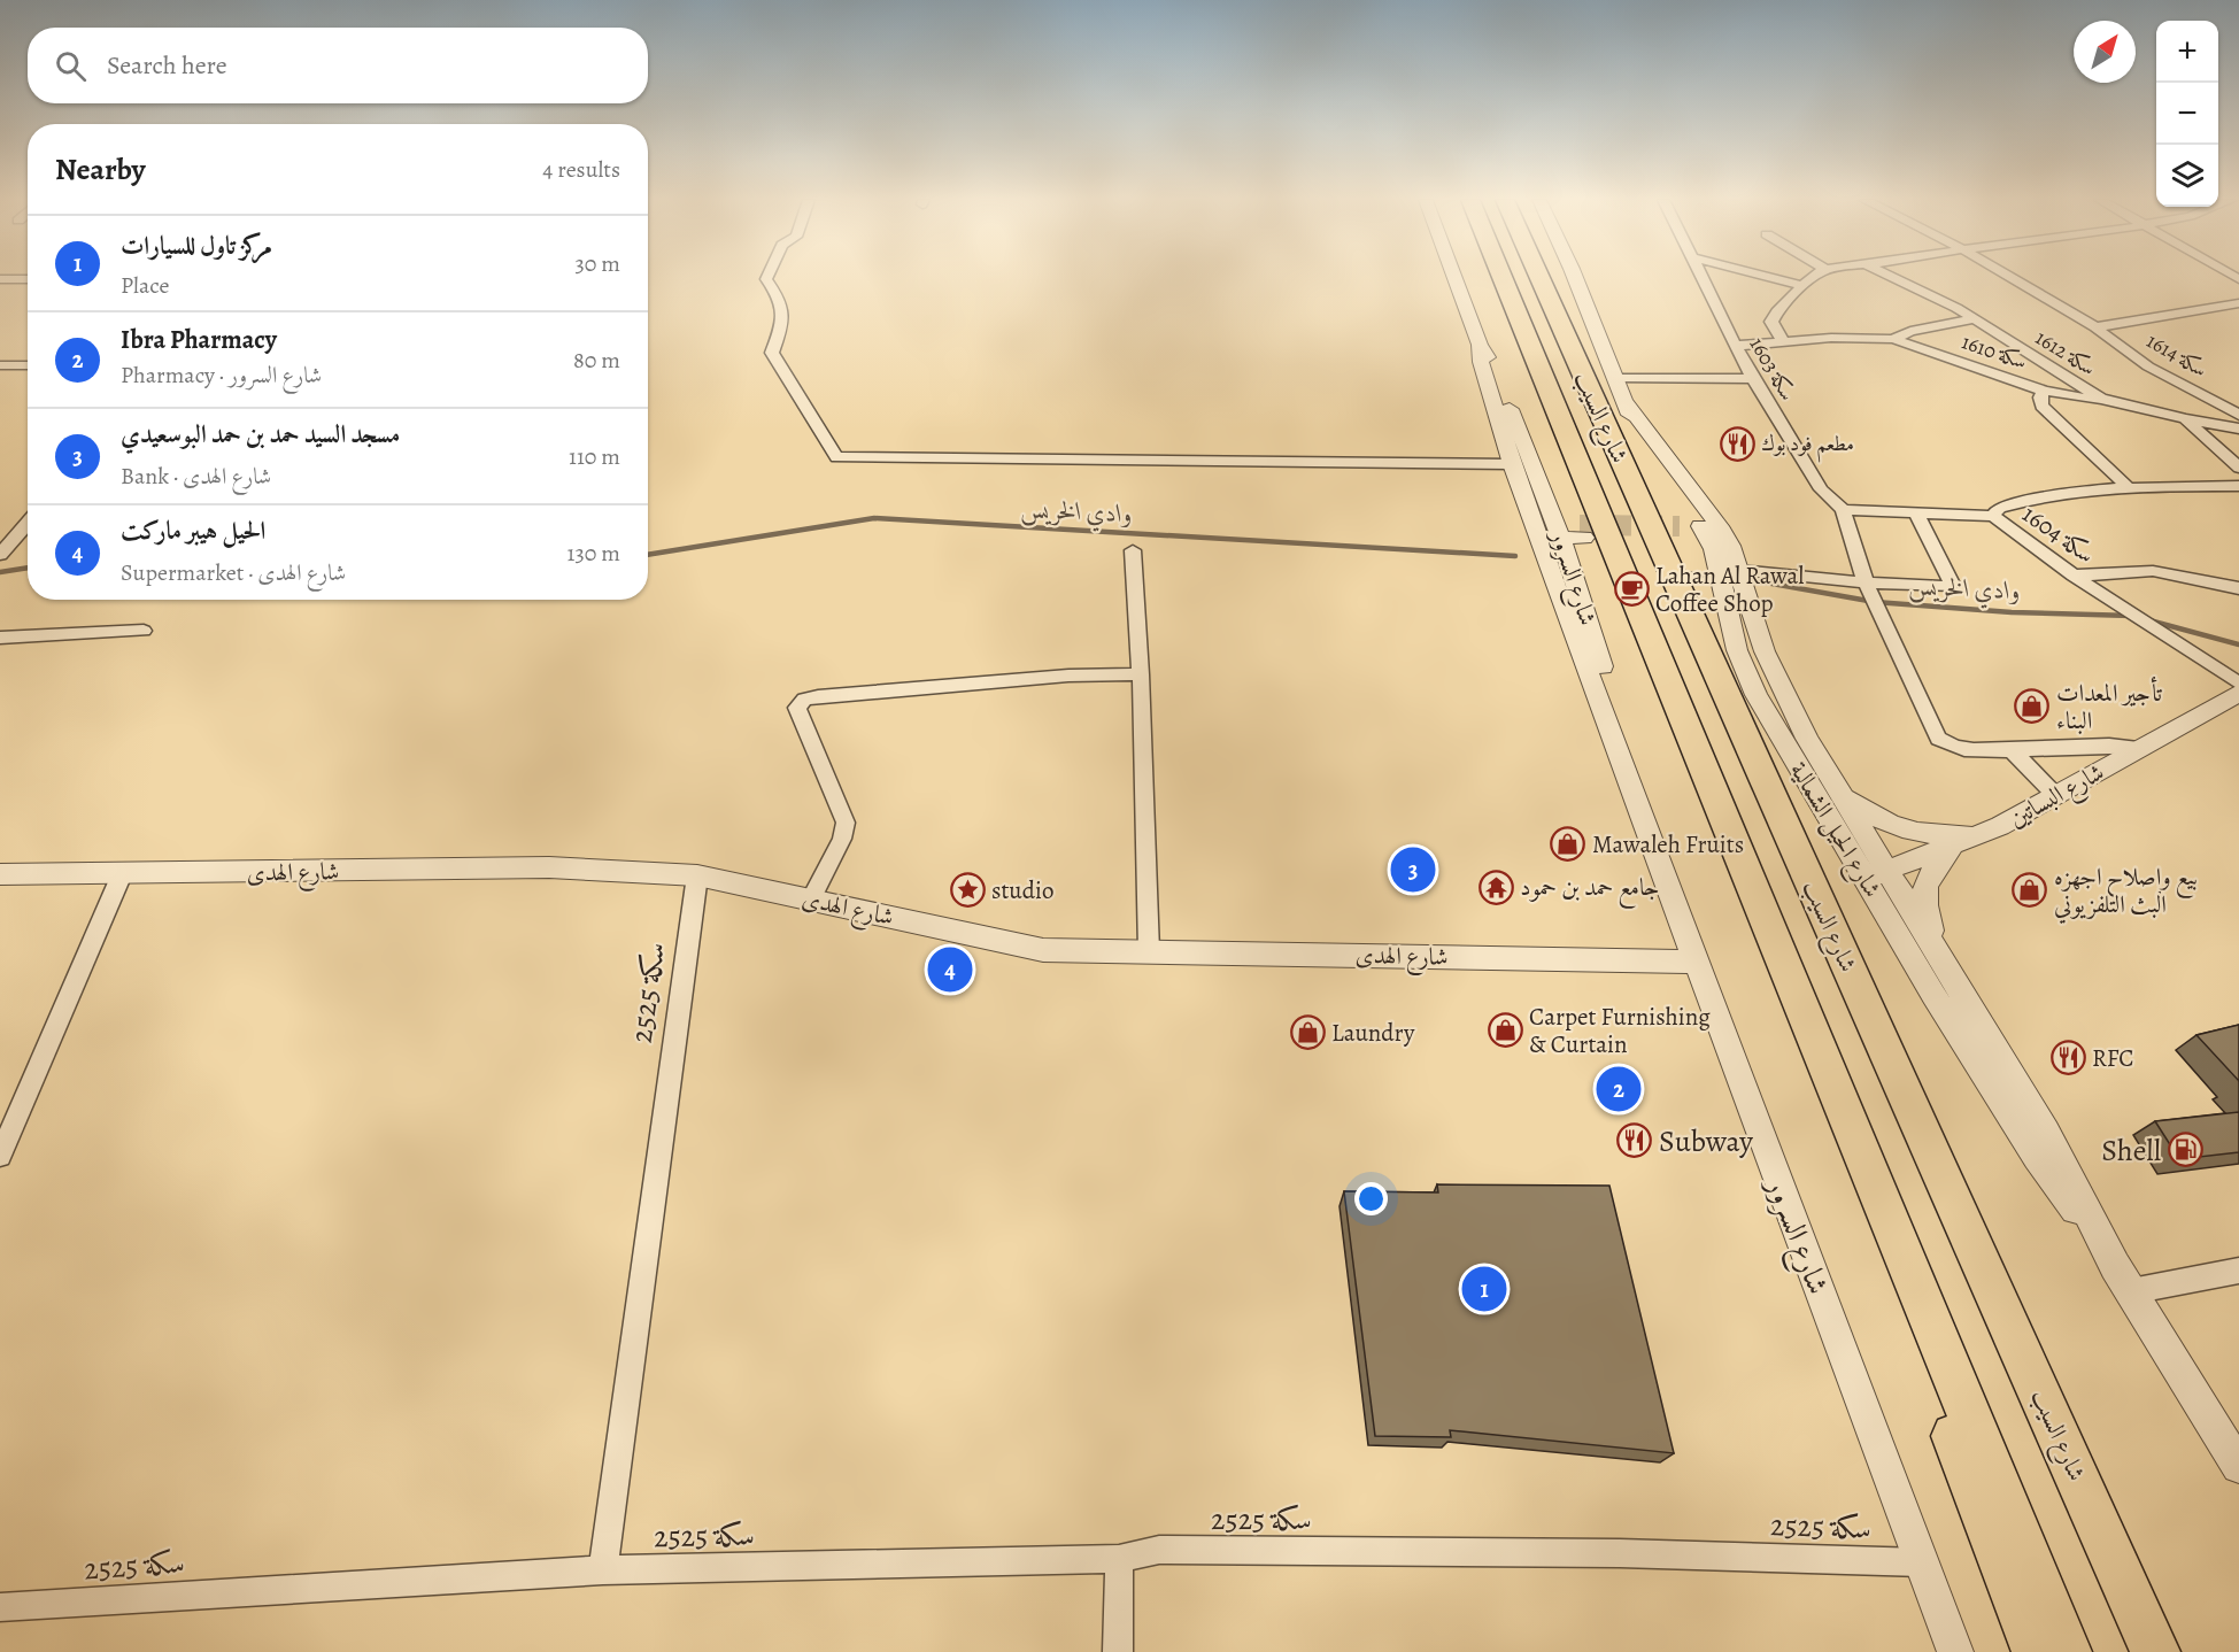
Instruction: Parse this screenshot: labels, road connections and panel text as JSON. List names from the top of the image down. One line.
{"streets":{"highway":["شارع السيب"],"street":["سكة 1610","سكة 1612","سكة 1614","سكة 1603","سكة 1604","شارع السرور","شارع البساتين","شارع الحيل الشمالية","شارع الهدى","سكة 2525"]},"crossings":[["سكة 1610","سكة 1612"],["سكة 1610","سكة 1603"],["شارع السرور","شارع الهدى"],["شارع السرور","سكة 2525"],["شارع البساتين","شارع الحيل الشمالية"],["شارع الهدى","سكة 2525"]],"water":["وادي الخريس"],"places":{"restaurant":["مطعم فود بوك","RFC","Subway"],"cafe":["Lahan Al Rawal Coffee Shop"],"shop":["تأجير المعدات البناء","Mawaleh Fruits","بيع وإصلاح اجهزه البث التلفزيوني","Carpet Furnishing & Curtain","Laundry"],"temple":["جامع حمد بن حمود"],"place":["studio"],"fuel station":["Shell"]},"north":"top right","page":{"map_buttons":["+","−"],"search":"Search here","heading":["Nearby","4 results"],"list":[{"mark":"1","name":"مركز تاول للسيارات","note":"Place","value":"30 m"},{"mark":"2","name":"Ibra Pharmacy","note":"Pharmacy · شارع السرور","value":"80 m"},{"mark":"3","name":"مسجد السيد حمد بن حمد البوسعيدي","note":"Bank · شارع الهدى","value":"110 m"},{"mark":"4","name":"الحيل هيبر ماركت","note":"Supermarket · شارع الهدى","value":"130 m"}],"pins":["3","4","2","1"]}}
